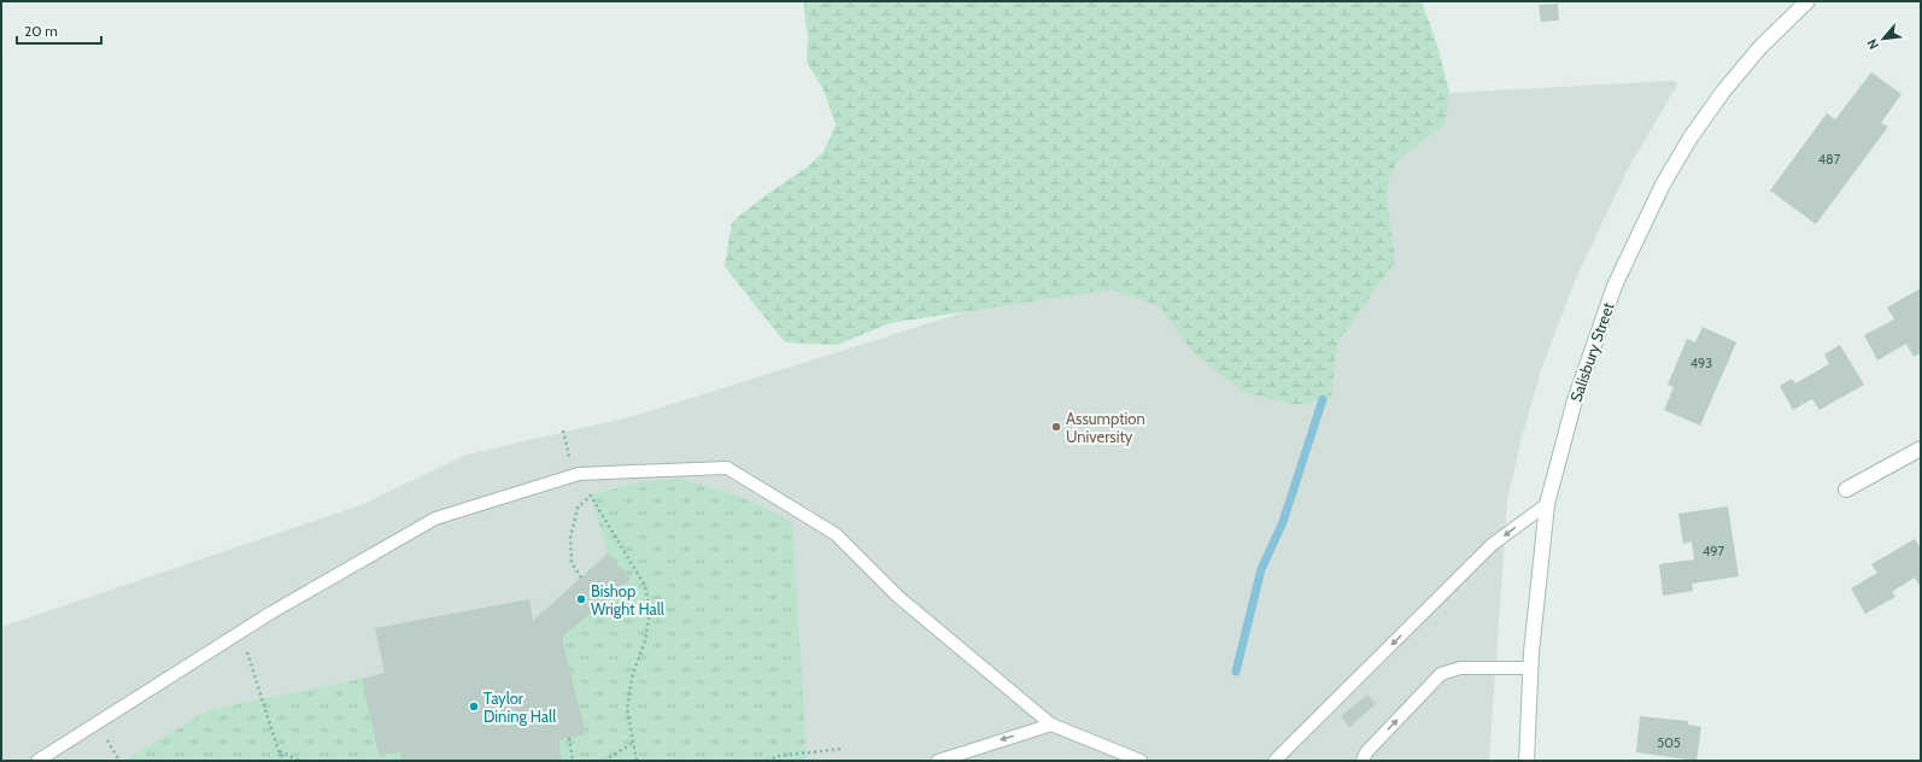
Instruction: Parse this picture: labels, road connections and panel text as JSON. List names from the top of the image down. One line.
{"streets":{"main road":["Salisbury Street"]},"places":["Assumption University","Bishop Wright Hall","Taylor Dining Hall"],"house_numbers":["487","493","497","505"],"scale_bar":"20 m","north":"bottom left"}
